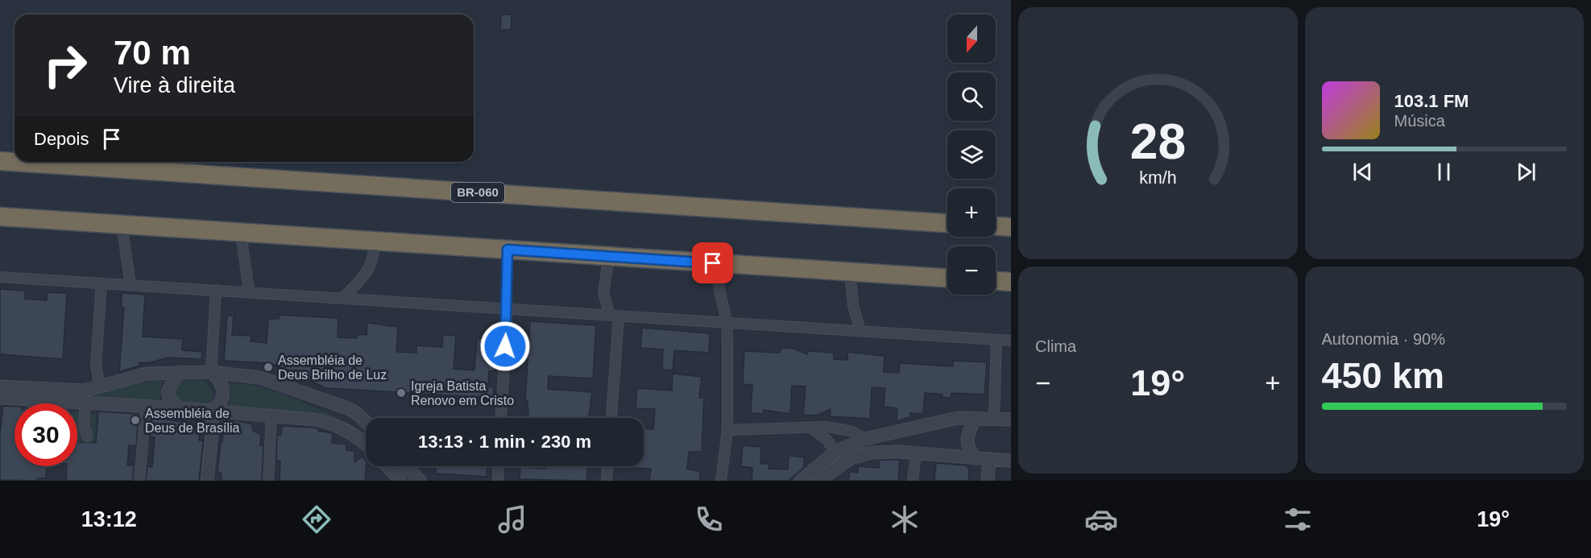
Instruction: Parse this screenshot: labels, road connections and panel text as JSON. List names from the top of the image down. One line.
{"streets":{"highway":["BR-060"]},"places":["Assembléia de Deus Brilho de Luz","Igreja Batista Renovo em Cristo","Assembléia de Deus de Brasília"],"north":"bottom","page":{"map_buttons":["+","−"],"turn":["70 m","Vire à direita"],"song":["103.1 FM","Música"],"then":"Depois","tile":["Clima",["Autonomia · 90%","450 km"]],"heat":["−","19°","+"],"limit":"30","trip":"13:13 · 1 min · 230 m","tabs":["13:12","19°"],"gauge":["28","km/h"]}}
